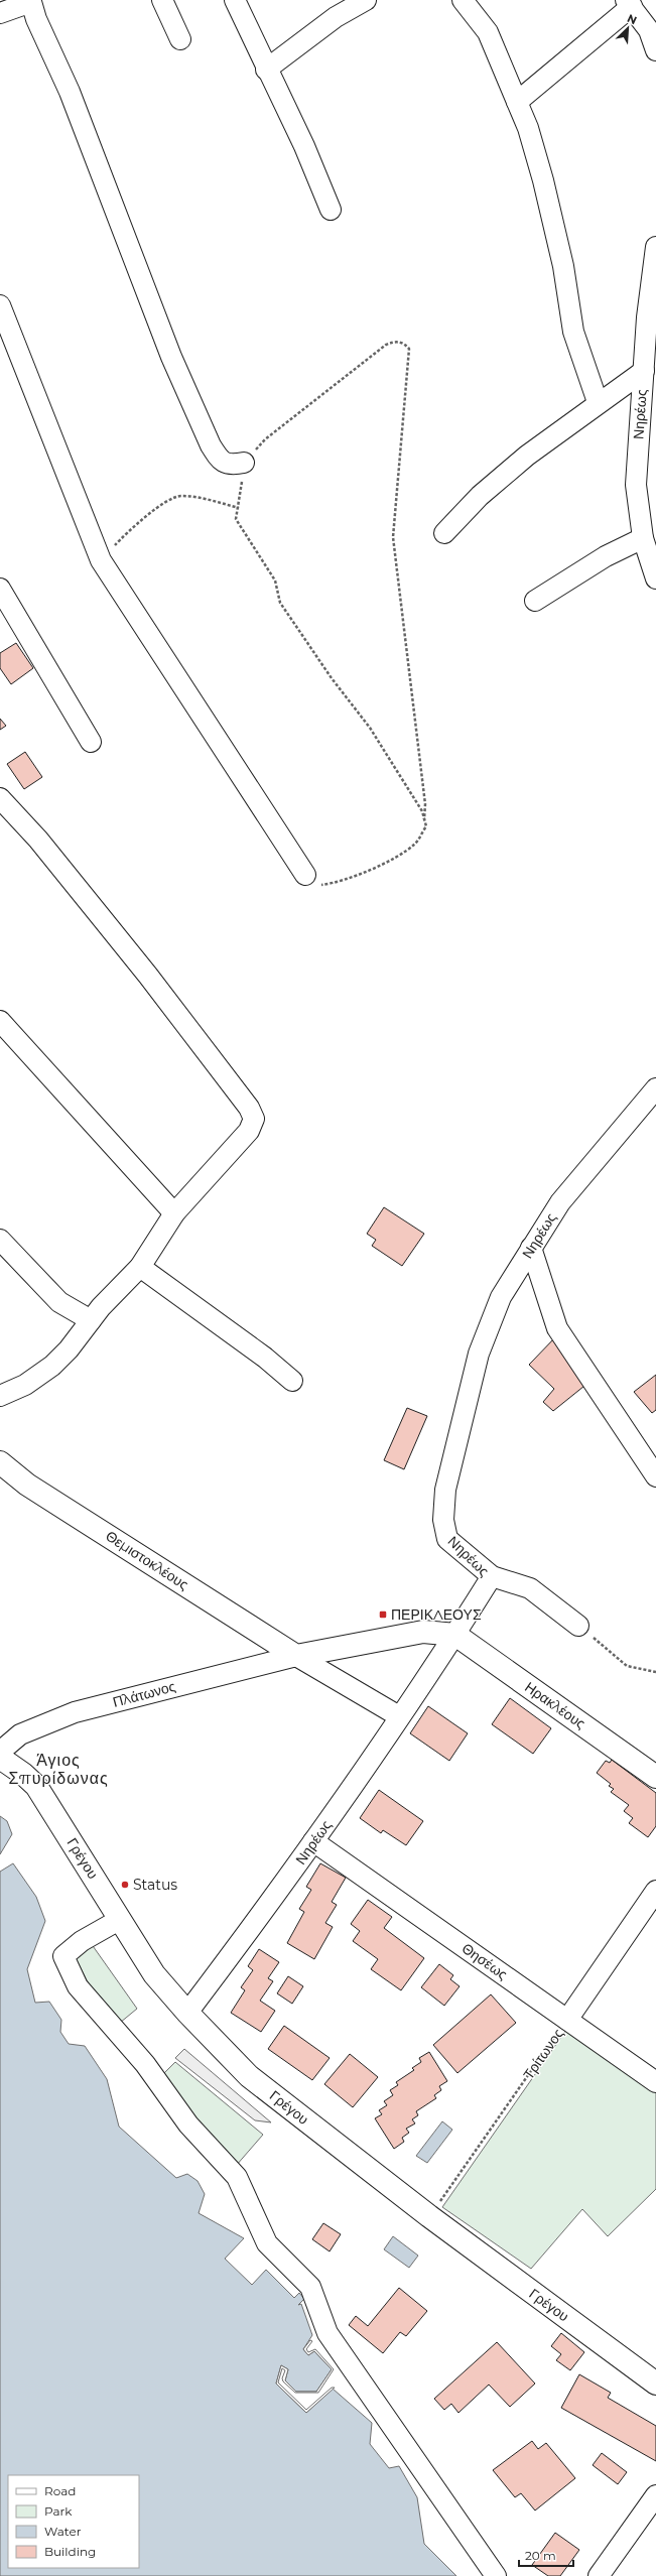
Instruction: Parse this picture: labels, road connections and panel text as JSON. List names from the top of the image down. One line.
{"streets":{"main road":["Θεμιστοκλέους","Ηρακλέους","Γρέγου"],"street":["Νηρέως","Πλάτωνος","Θησέως","Τρίτωνος"]},"crossings":[["Νηρέως","Ηρακλέους"],["Νηρέως","Γρέγου"],["Νηρέως","Θησέως"],["Θεμιστοκλέους","Πλάτωνος"],["Γρέγου","Τρίτωνος"],["Θησέως","Τρίτωνος"]],"districts":["Άγιος Σπυρίδωνας"],"places":{"transit":["ΠΕΡΙΚΛΕΟΥΣ"],"other":["Status"]},"legend":["Road","Park","Water","Building"],"scale_bar":"20 m","north":"top right"}
